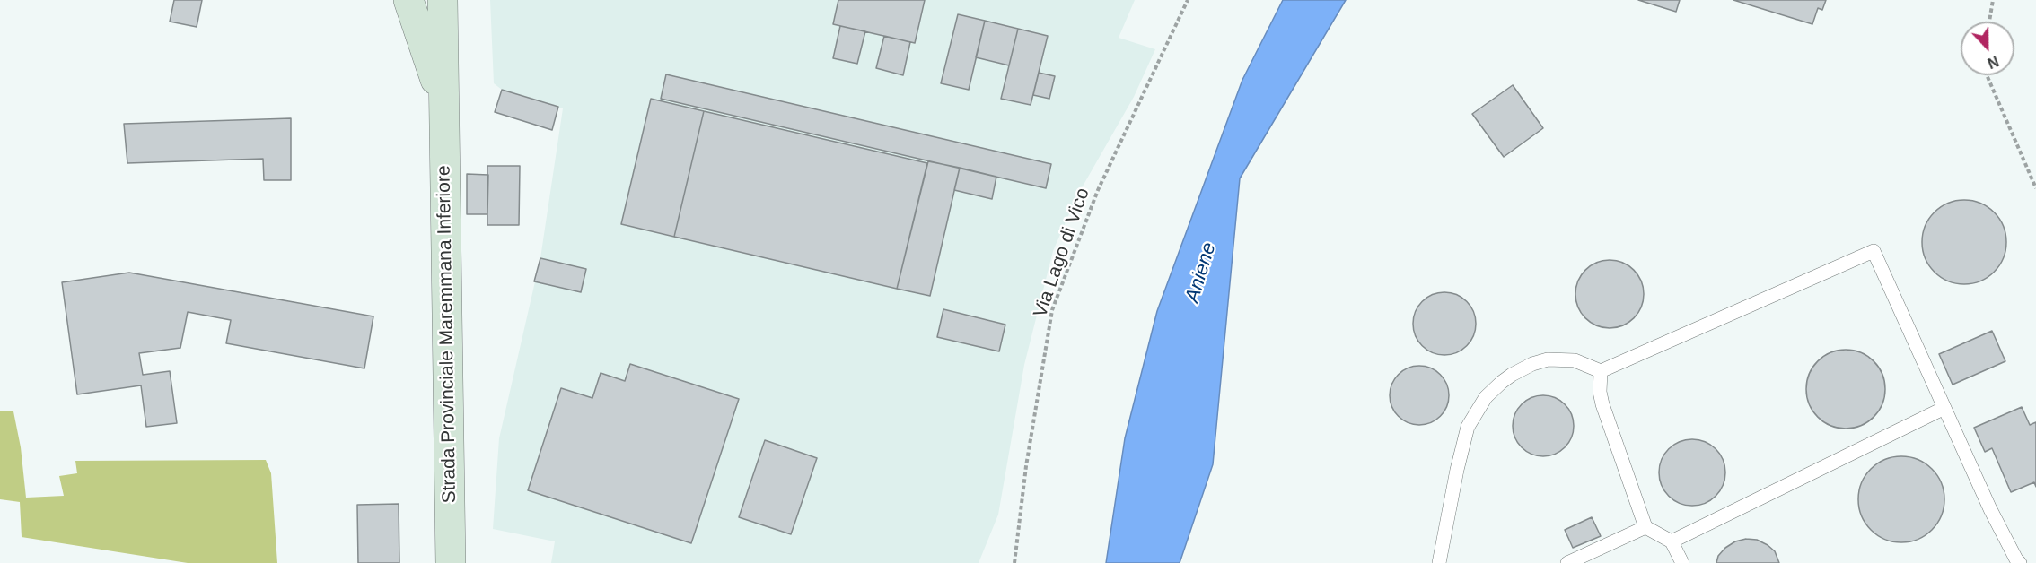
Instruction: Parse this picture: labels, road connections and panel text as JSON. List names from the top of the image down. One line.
{"streets":{"main road":["Strada Provinciale Maremmana Inferiore"],"path":["Via Lago di Vico"]},"water":["Aniene"],"north":"bottom"}
